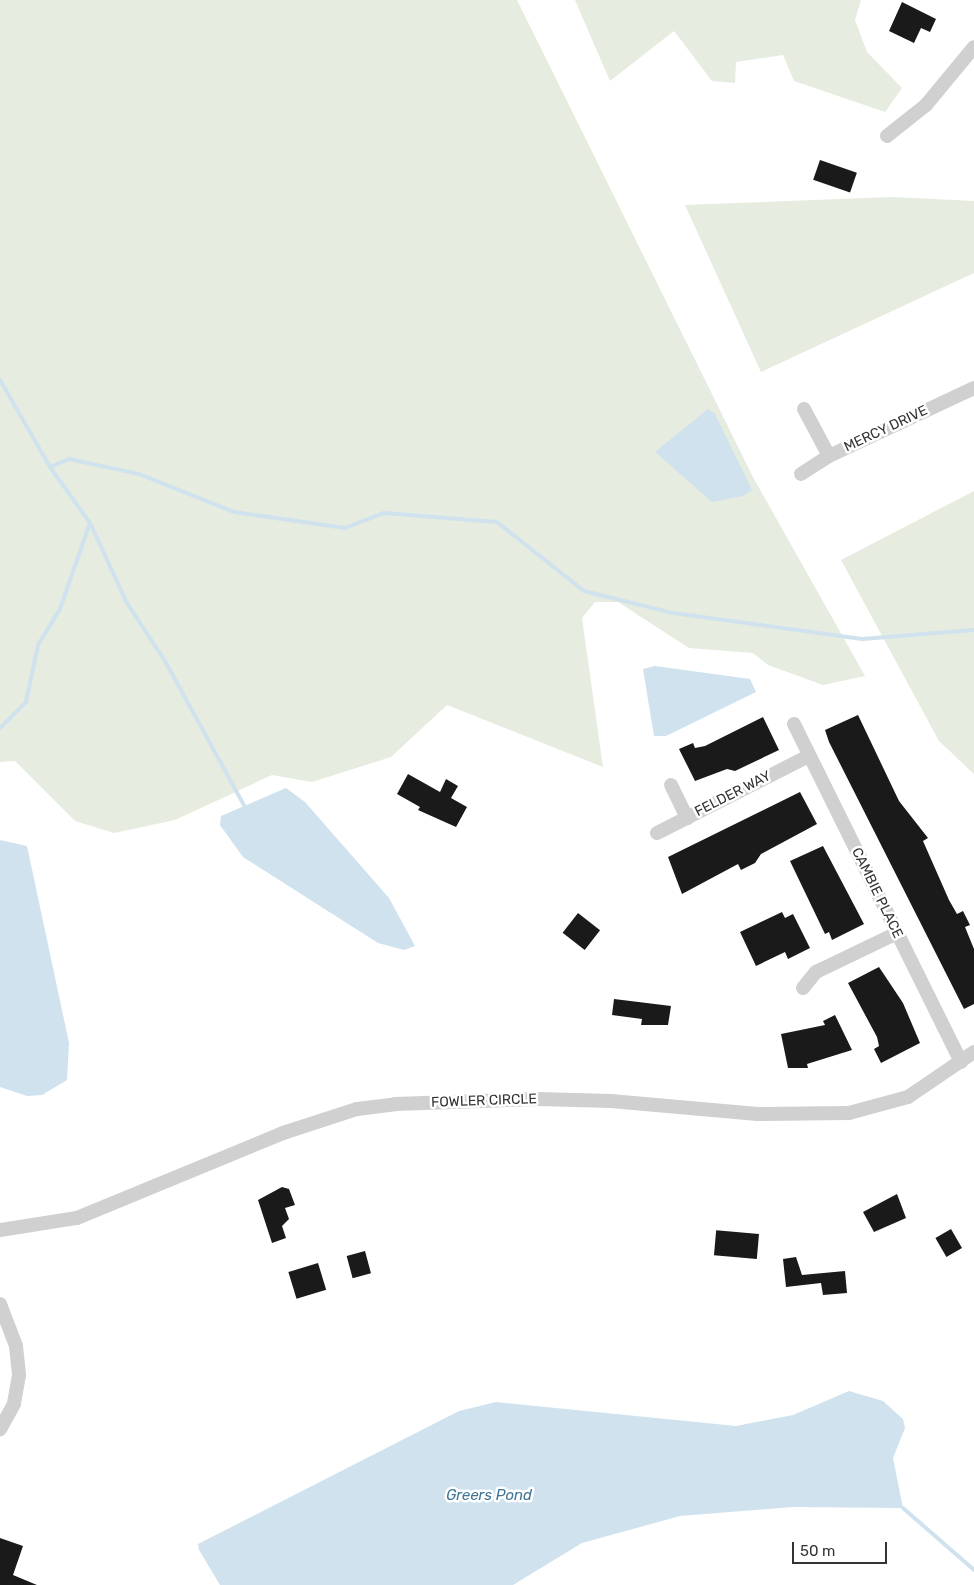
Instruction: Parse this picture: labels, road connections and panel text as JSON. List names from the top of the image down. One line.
{"streets":{"street":["MERCY DRIVE","FELDER WAY","CAMBIE PLACE","FOWLER CIRCLE"]},"crossings":[["FELDER WAY","CAMBIE PLACE"],["CAMBIE PLACE","FOWLER CIRCLE"]],"water":["Greers Pond"],"scale_bar":"50 m"}
